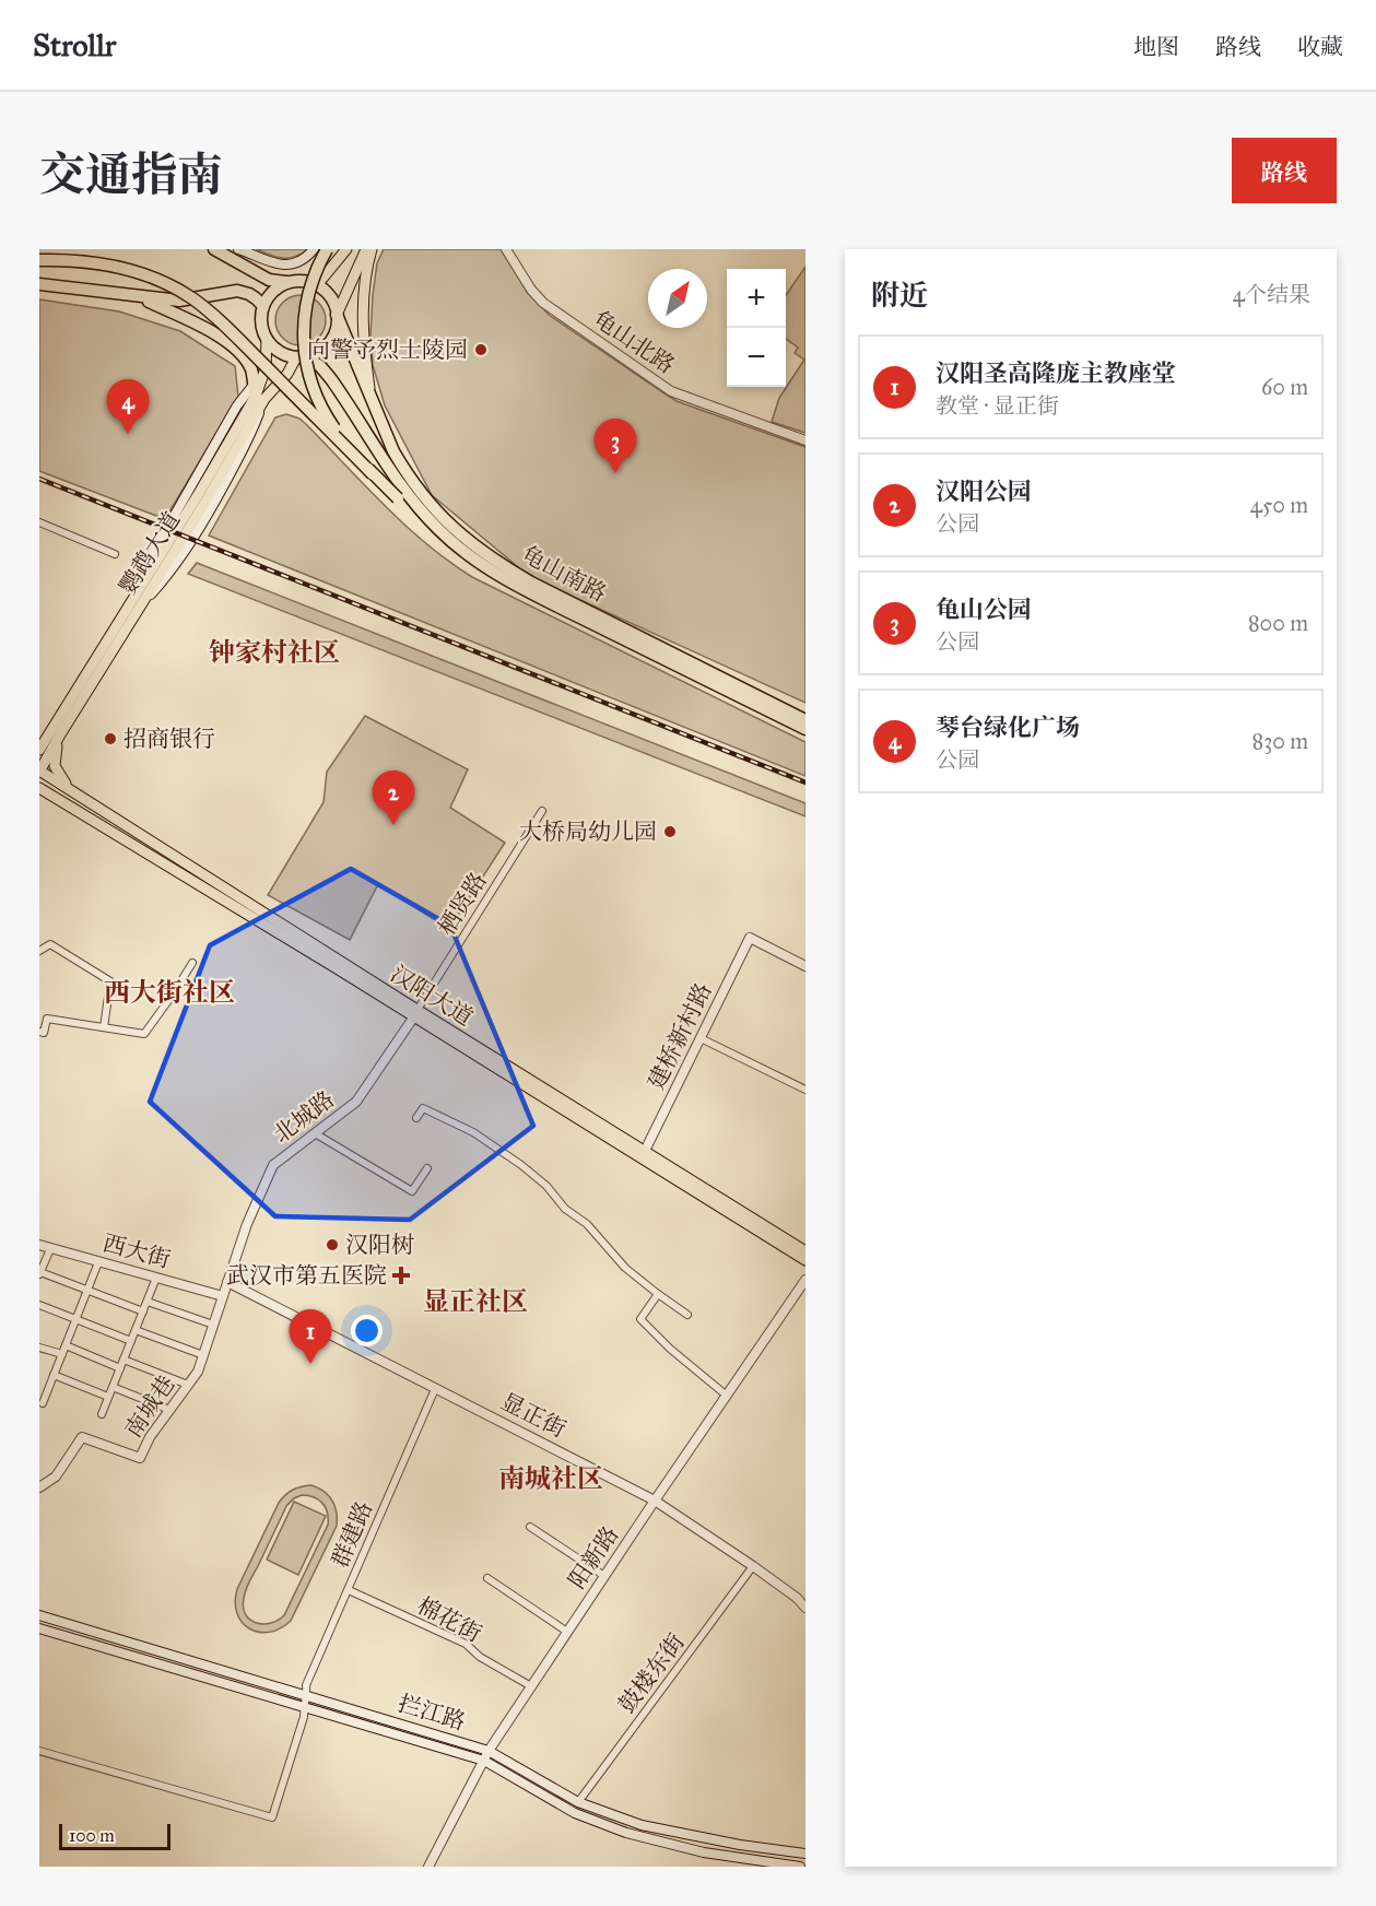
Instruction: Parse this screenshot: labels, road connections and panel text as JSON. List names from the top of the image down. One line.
{"streets":{"highway":["龟山南路"],"main road":["鹦鹉大道","汉阳大道","拦江路"],"street":["龟山北路","栖贤路","建桥新村路","北城路","西大街","南城巷","显正街","群建路","阳新路","棉花街","鼓楼东街"]},"crossings":[["鹦鹉大道","龟山南路"],["鹦鹉大道","汉阳大道"],["栖贤路","汉阳大道"],["栖贤路","北城路"],["汉阳大道","建桥新村路"],["汉阳大道","北城路"],["北城路","西大街"],["北城路","南城巷"],["北城路","显正街"],["西大街","南城巷"],["显正街","群建路"],["显正街","阳新路"],["显正街","鼓楼东街"],["群建路","棉花街"],["群建路","拦江路"],["阳新路","棉花街"],["阳新路","拦江路"],["鼓楼东街","拦江路"]],"districts":["钟家村社区","西大街社区","显正社区","南城社区"],"places":{"other":["向警予烈士陵园","招商银行","大桥局幼儿园","汉阳树"],"health":["武汉市第五医院"]},"scale_bar":"100 m","north":"top right","page":{"header":"Strollr","nav":["地图","路线","收藏"],"title":"交通指南","buttons":"路线","heading":["附近","4个结果"],"map_buttons":["+","−"],"list":[{"mark":"1","name":"汉阳圣高隆庞主教座堂","note":"教堂 · 显正街","value":"60 m"},{"mark":"2","name":"汉阳公园","note":"公园","value":"450 m"},{"mark":"3","name":"龟山公园","note":"公园","value":"800 m"},{"mark":"4","name":"琴台绿化广场","note":"公园","value":"830 m"}],"pins":["4","3","2","1"],"scale":"100 m"}}
